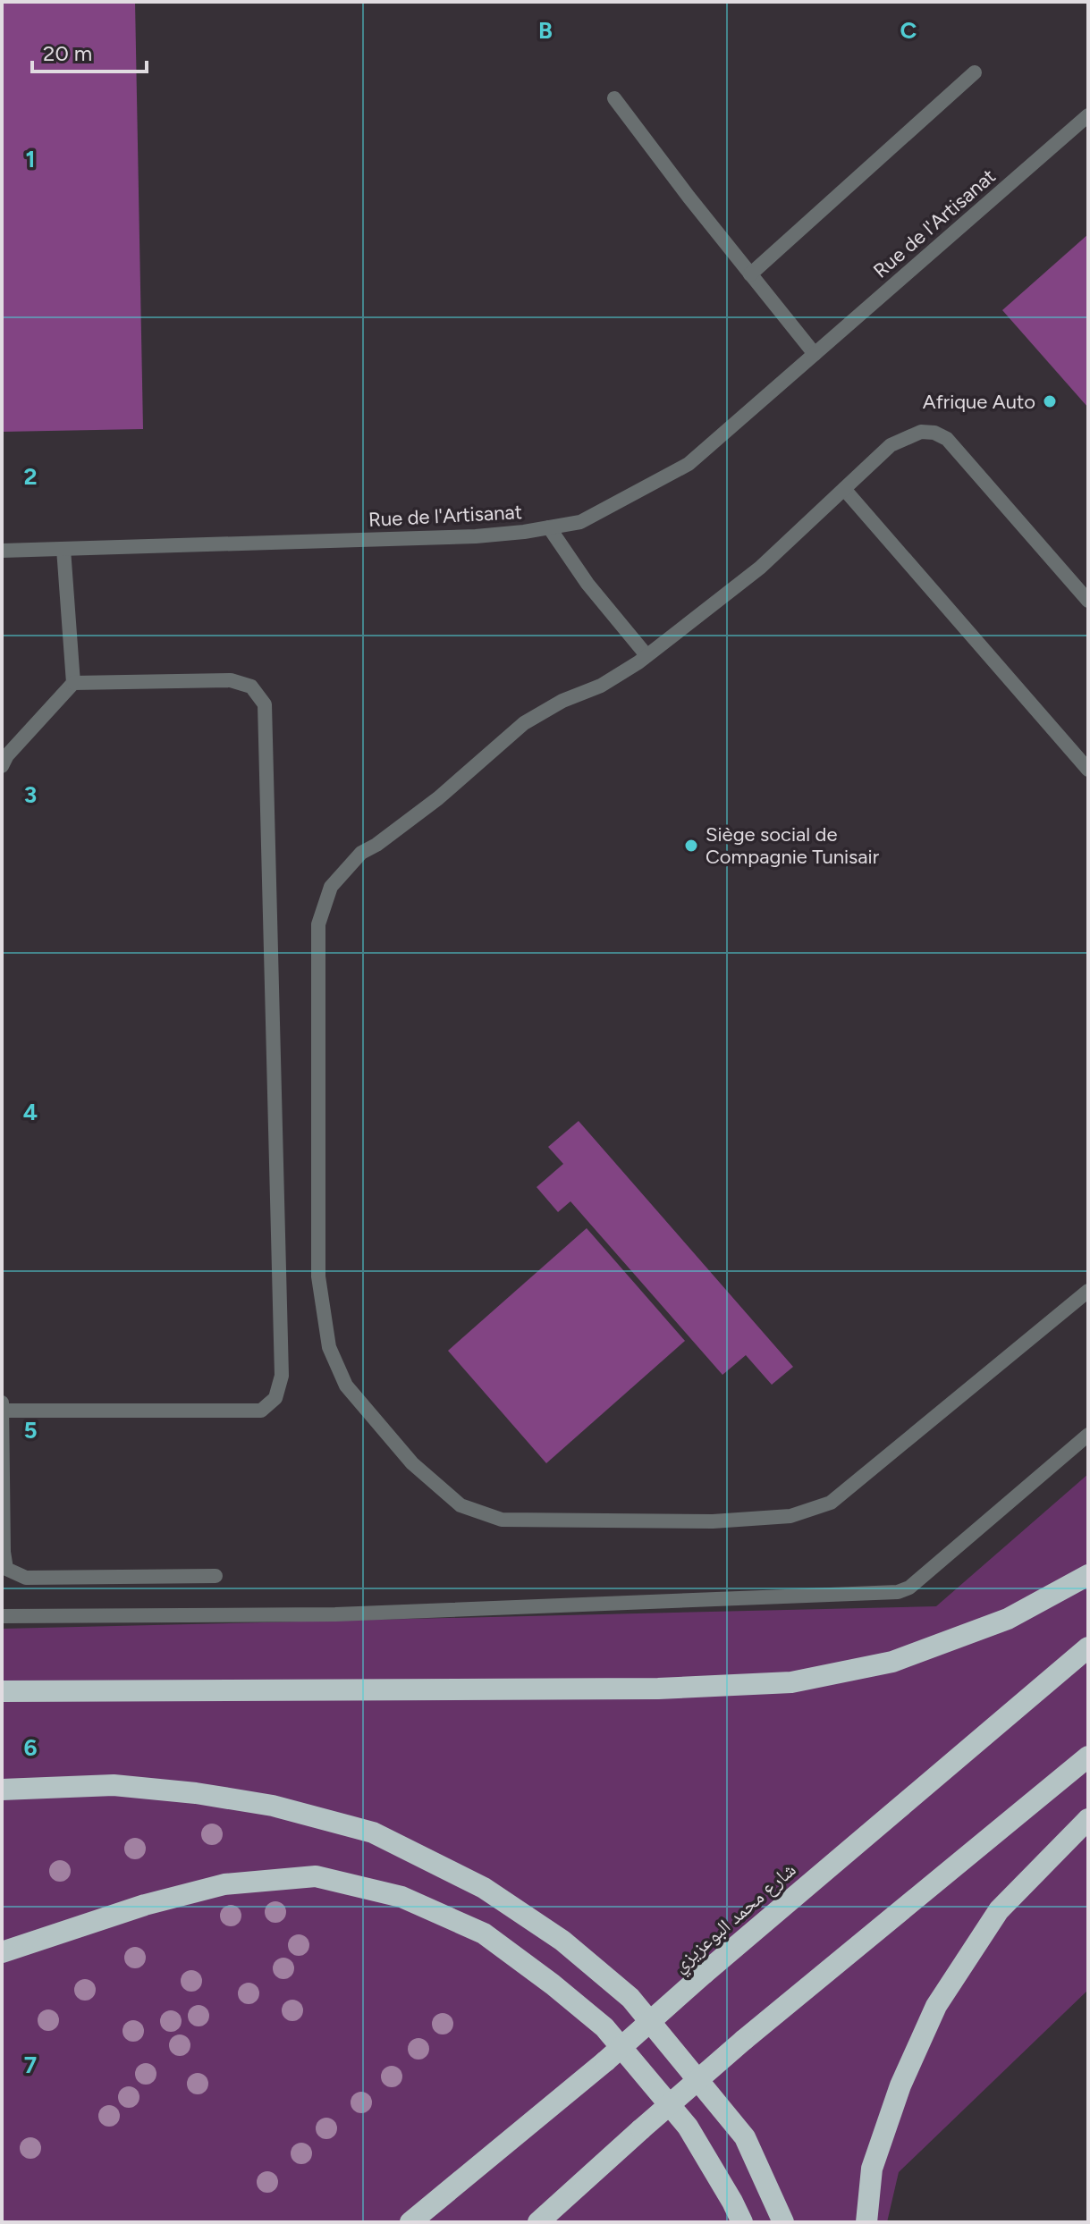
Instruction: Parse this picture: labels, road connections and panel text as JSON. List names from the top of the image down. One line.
{"streets":{"highway":["شارع محمد البوعزيزي"],"street":["Rue de l'Artisanat"]},"places":["Afrique Auto","Siège social de Compagnie Tunisair"],"scale_bar":"20 m","grid":{"columns":["B","C"],"rows":["1","2","3","4","5","6","7"]}}
